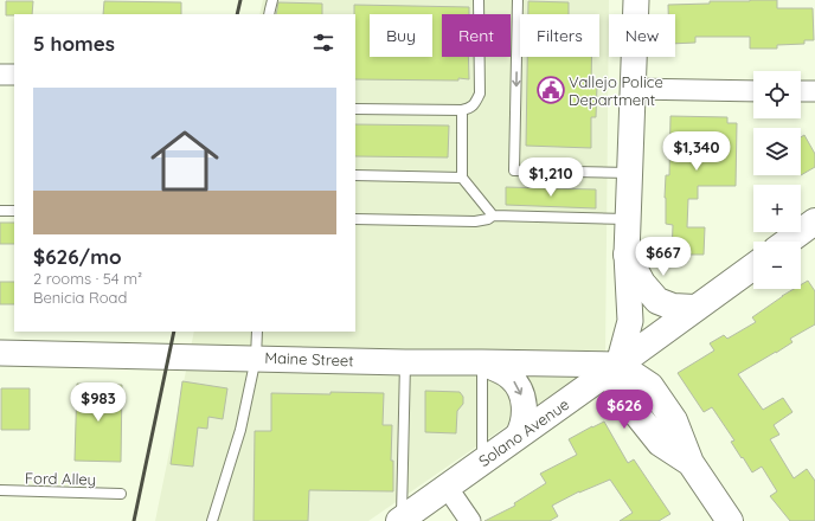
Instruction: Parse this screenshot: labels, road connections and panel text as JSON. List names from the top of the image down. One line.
{"streets":{"main road":["Solano Avenue"],"street":["Maine Street"],"lane":["Ford Alley"]},"crossings":[["Maine Street","Solano Avenue"]],"places":{"public building":["Vallejo Police Department"]},"page":{"chip":["Buy","Rent","Filters","New"],"heading":"5 homes","map_buttons":["+","−"],"list":[{"name":"$626/mo","note":"2 rooms · 54 m² · Benicia Road"}],"price":["$1,340","$1,210","$667","$983","$626"]}}
